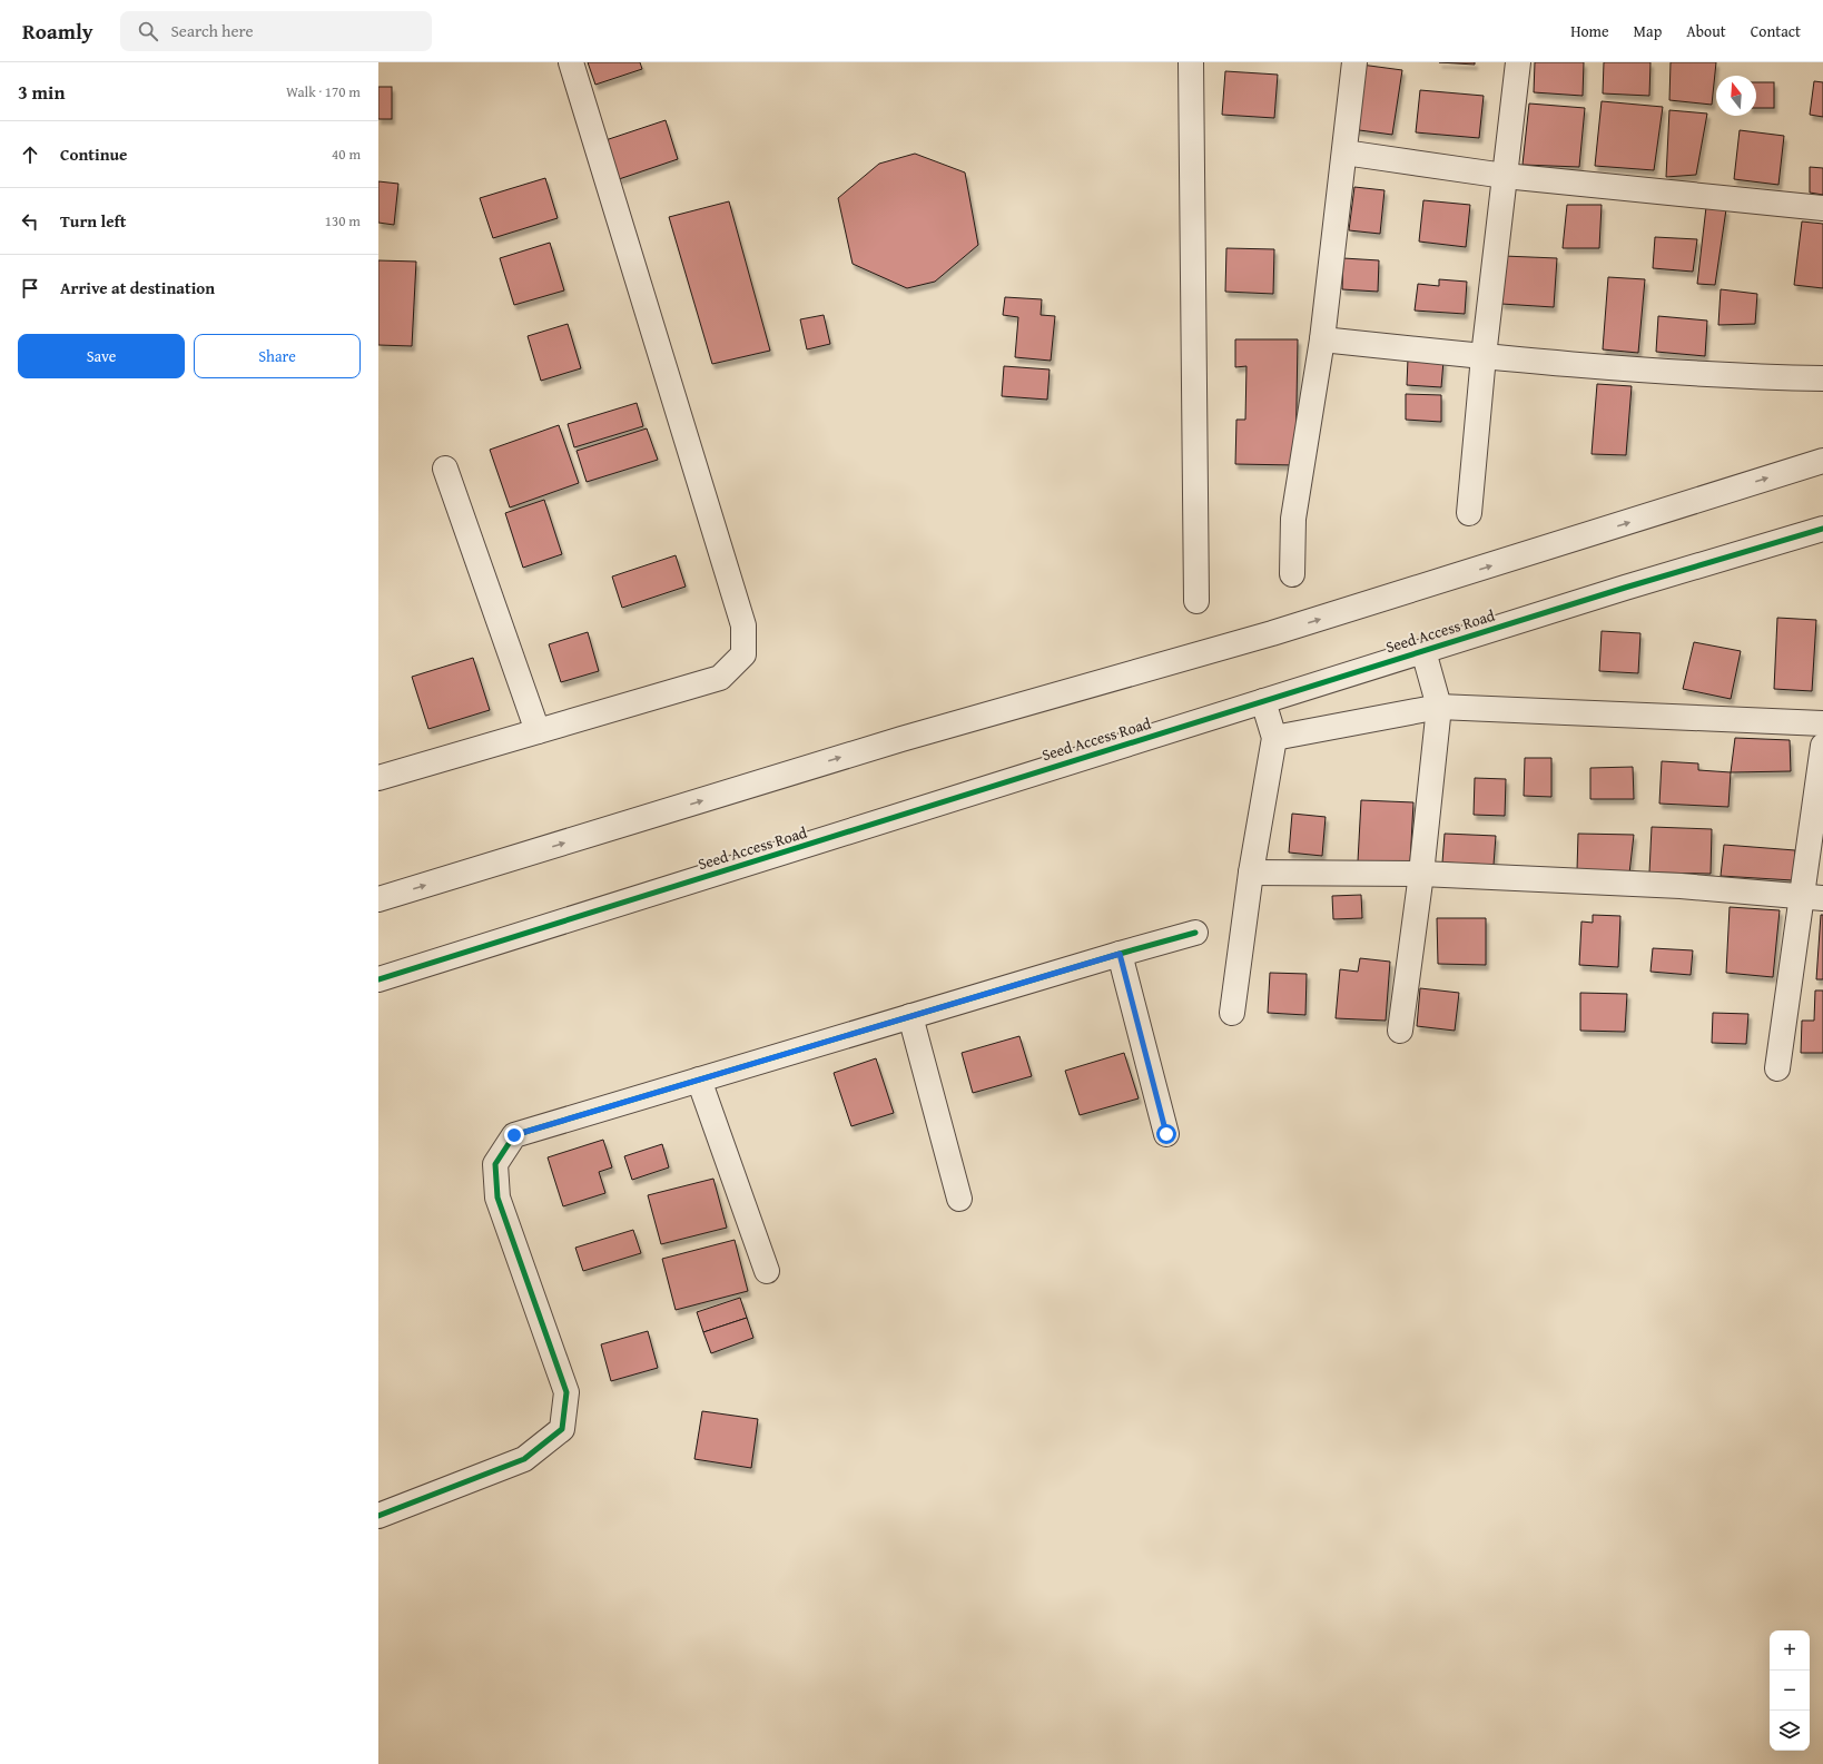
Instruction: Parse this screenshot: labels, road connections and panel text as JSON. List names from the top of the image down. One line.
{"streets":{"street":["Seed Access Road"]},"north":"top","page":{"header":"Roamly","search":"Search here","nav":["Home","Map","About","Contact"],"heading":["3 min","Walk · 170 m"],"list":[["Continue","40 m"],["Turn left","130 m"],"Arrive at destination"],"buttons":["Save","Share"],"map_buttons":["+","−"]}}
